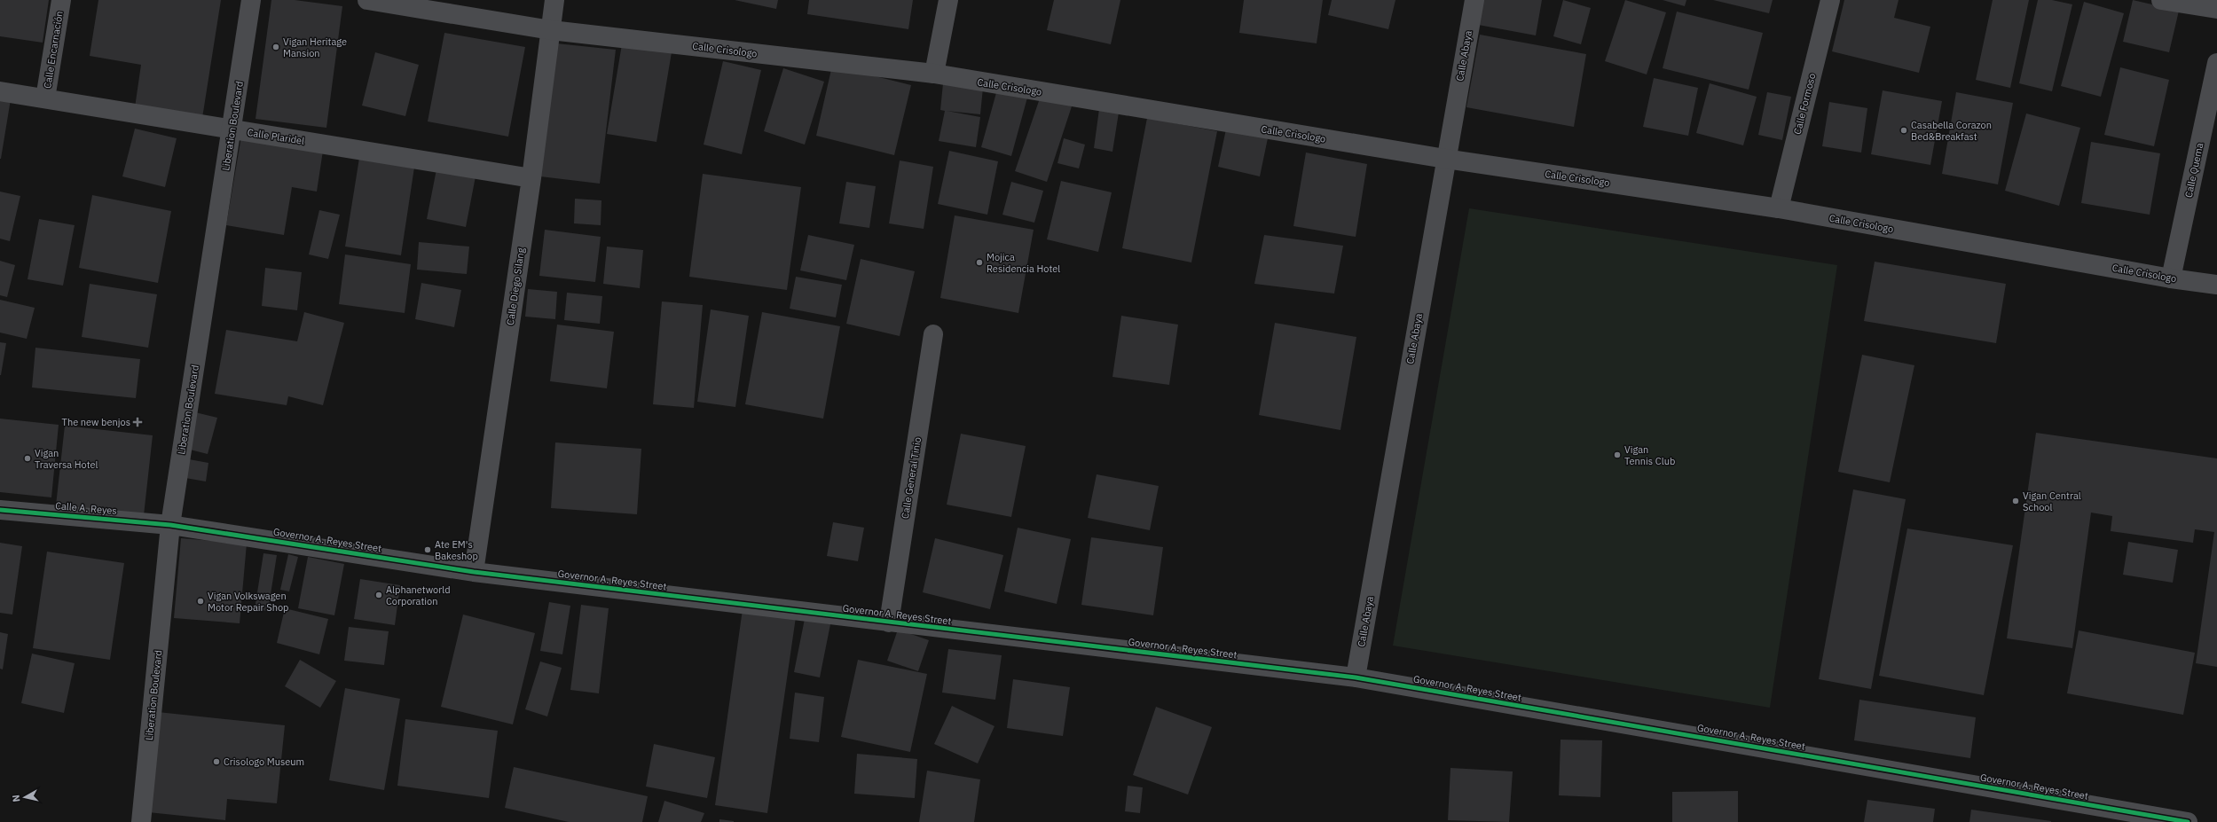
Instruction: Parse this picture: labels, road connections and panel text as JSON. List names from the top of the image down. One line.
{"streets":{"street":["Calle Encarnación","Calle Crisologo","Calle Abaya","Calle Formoso","Liberation Boulevard","Calle Plaridel","Calle Quema","Calle Diego Silang","Calle General Tinio","Calle A. Reyes","Governor A. Reyes Street"]},"crossings":[["Calle Encarnación","Calle Plaridel"],["Calle Crisologo","Calle Abaya"],["Calle Crisologo","Calle Formoso"],["Calle Crisologo","Calle Quema"],["Calle Crisologo","Calle Diego Silang"],["Calle Abaya","Governor A. Reyes Street"],["Liberation Boulevard","Calle Plaridel"],["Liberation Boulevard","Calle A. Reyes"],["Liberation Boulevard","Governor A. Reyes Street"],["Calle Plaridel","Calle Diego Silang"],["Calle Diego Silang","Governor A. Reyes Street"],["Calle General Tinio","Governor A. Reyes Street"],["Calle A. Reyes","Governor A. Reyes Street"]],"places":{"other":["Vigan Heritage Mansion","Casabella Corazon Bed&Breakfast","Mojica Residencia Hotel","Vigan Tennis Club","Vigan Traversa Hotel","Vigan Central School","Ate EM's Bakeshop","Alphanetworld Corporation","Vigan Volkswagen Motor Repair Shop","Crisologo Museum"],"health":["The new benjos"]},"north":"left"}
